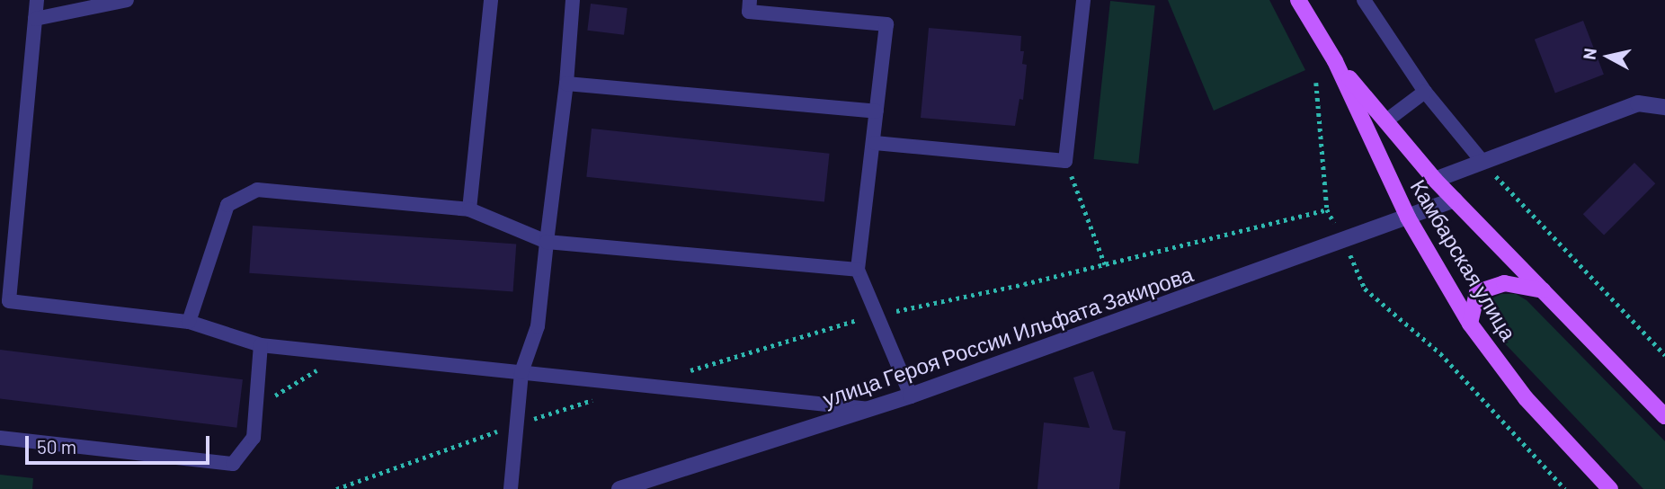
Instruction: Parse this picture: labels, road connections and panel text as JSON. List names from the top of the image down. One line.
{"streets":{"main road":["Камбарская улица"],"street":["улица Героя России Ильфата Закирова"]},"crossings":[["Камбарская улица","улица Героя России Ильфата Закирова"]],"scale_bar":"50 m","north":"left"}
